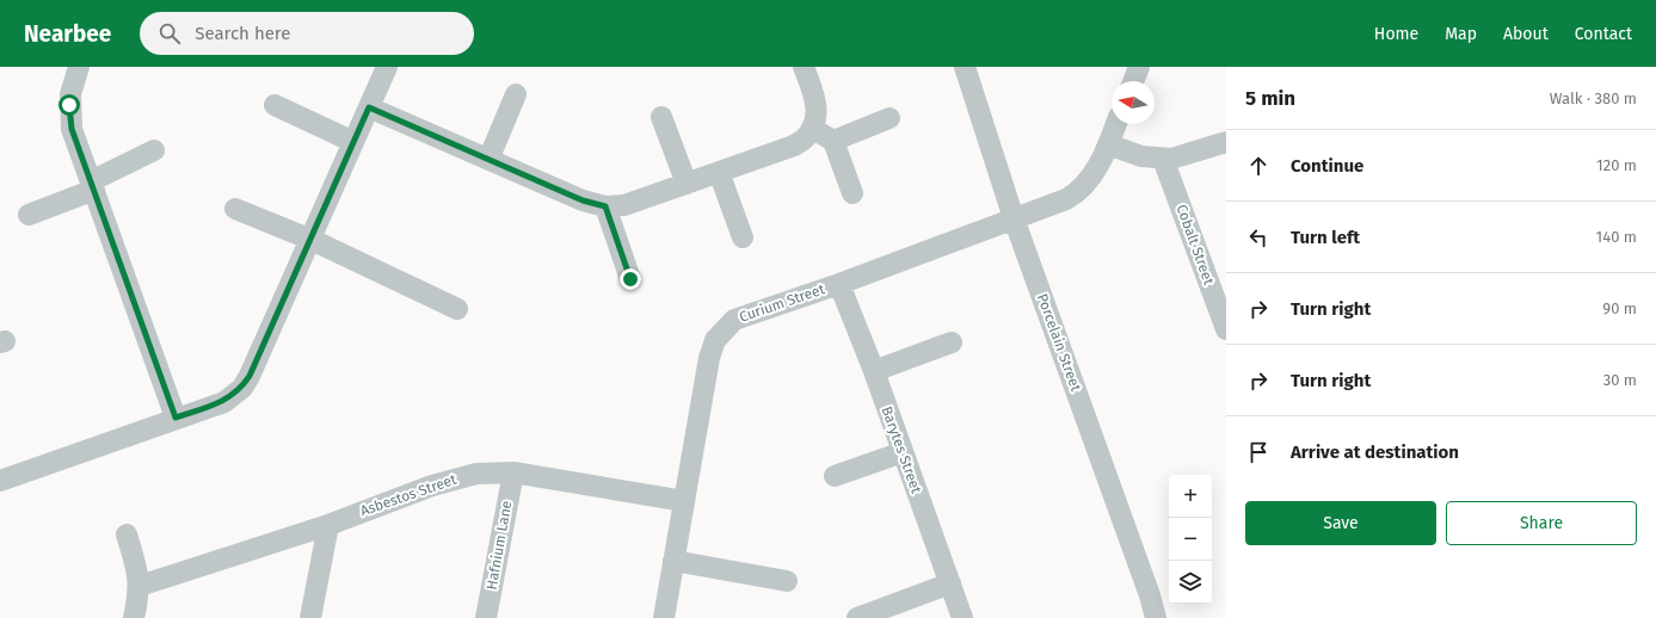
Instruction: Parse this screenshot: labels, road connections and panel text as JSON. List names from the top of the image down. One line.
{"streets":{"street":["Cobalt Street","Curium Street","Porcelain Street","Barytes Street","Asbestos Street","Hafnium Lane"]},"crossings":[["Curium Street","Porcelain Street"],["Curium Street","Barytes Street"],["Curium Street","Asbestos Street"],["Asbestos Street","Hafnium Lane"]],"north":"left","page":{"header":"Nearbee","search":"Search here","nav":["Home","Map","About","Contact"],"heading":["5 min","Walk · 380 m"],"list":[["Continue","120 m"],["Turn left","140 m"],["Turn right","90 m"],["Turn right","30 m"],"Arrive at destination"],"map_buttons":["+","−"],"buttons":["Save","Share"]}}
